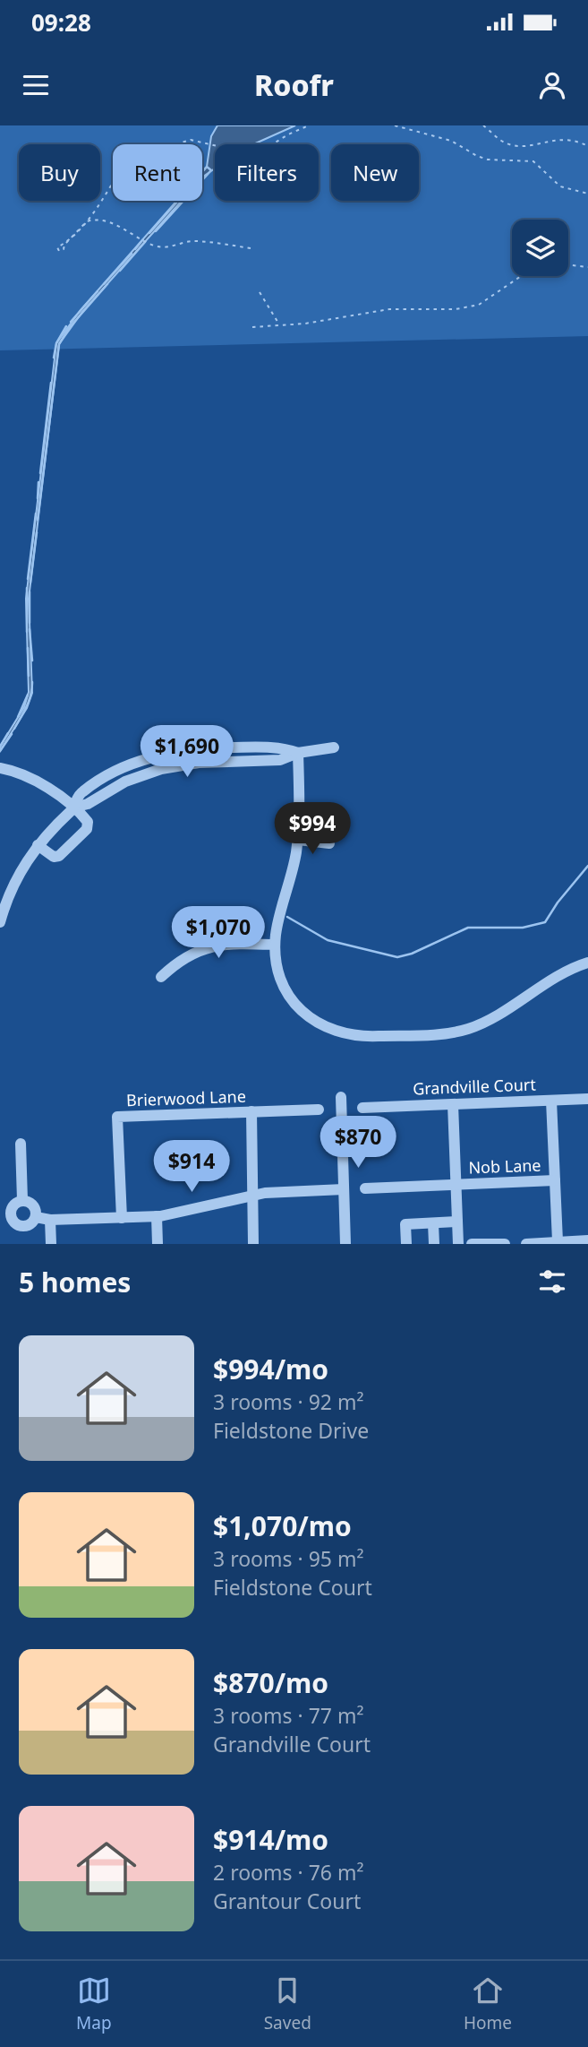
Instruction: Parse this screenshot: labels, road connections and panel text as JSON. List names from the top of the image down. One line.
{"streets":{"street":["Grandville Court","Brierwood Lane","Nob Lane"]},"crossings":[["Grandville Court","Nob Lane"]],"page":{"status":"09:28","header":"Roofr","chip":["Buy","Rent","Filters","New"],"price":["$1,690","$994","$1,070","$870","$914"],"heading":"5 homes","list":[{"name":"$994/mo","note":"3 rooms · 92 m² · Fieldstone Drive"},{"name":"$1,070/mo","note":"3 rooms · 95 m² · Fieldstone Court"},{"name":"$870/mo","note":"3 rooms · 77 m² · Grandville Court"},{"name":"$914/mo","note":"2 rooms · 76 m² · Grantour Court"}],"tabs":["Map","Saved","Home"]}}
